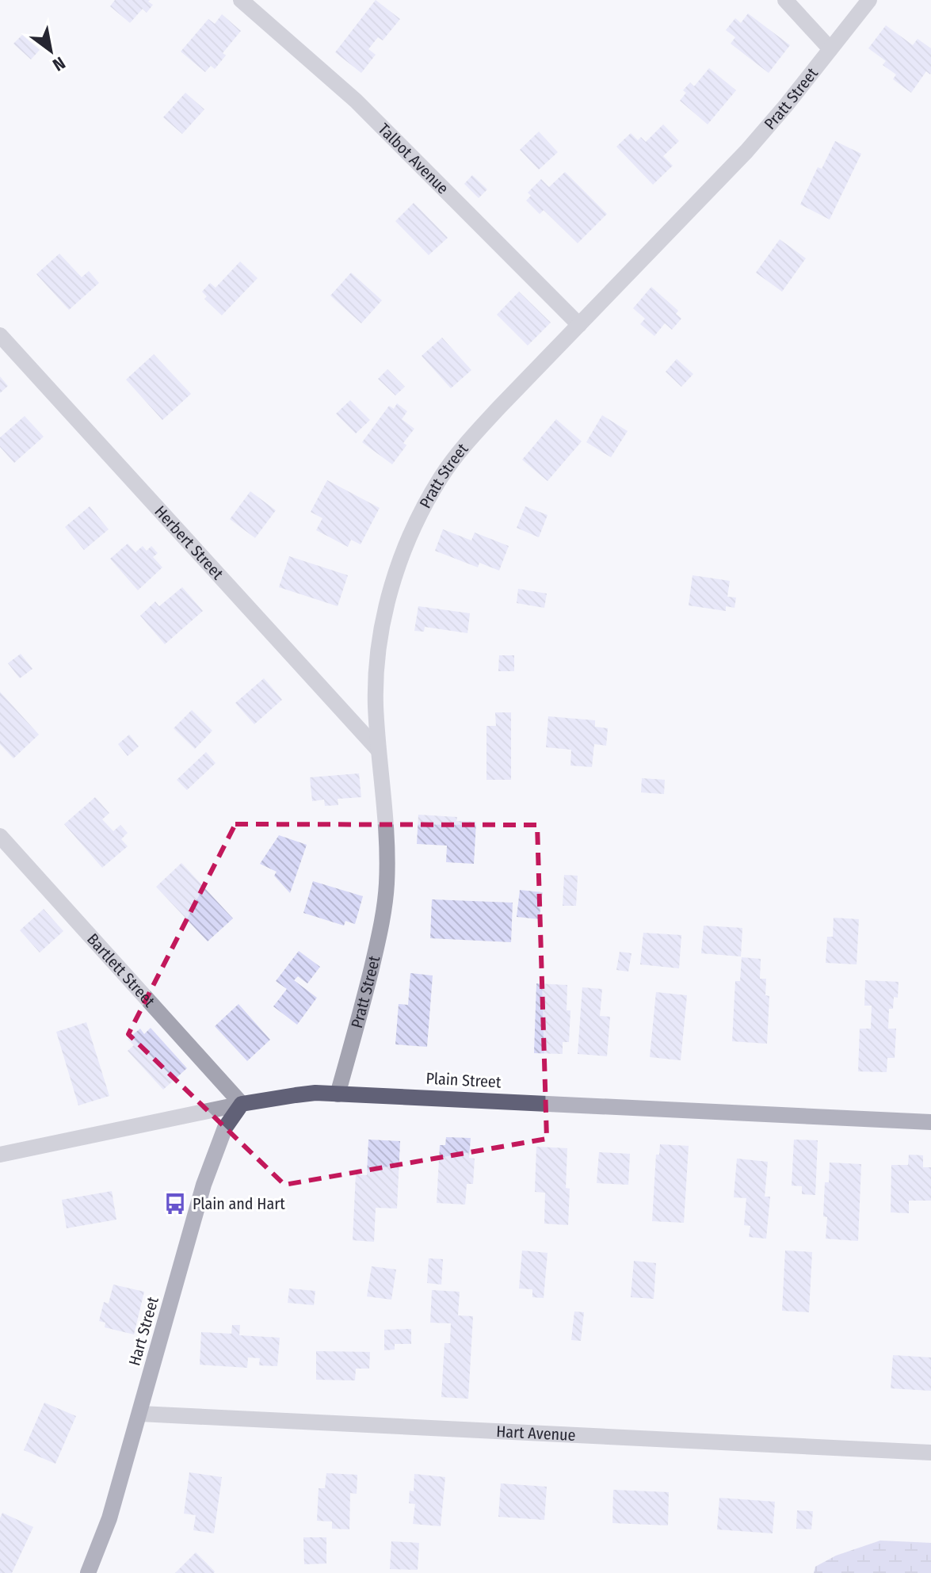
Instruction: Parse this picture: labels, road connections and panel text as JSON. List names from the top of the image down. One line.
{"streets":{"main road":["Plain Street","Hart Street"],"street":["Pratt Street","Talbot Avenue","Herbert Street","Bartlett Street","Hart Avenue"]},"crossings":[["Pratt Street","Talbot Avenue"],["Pratt Street","Herbert Street"],["Pratt Street","Plain Street"],["Bartlett Street","Plain Street"],["Bartlett Street","Hart Street"],["Plain Street","Hart Street"],["Hart Street","Hart Avenue"]],"places":{"bus stop":["Plain and Hart"]},"north":"bottom right"}
